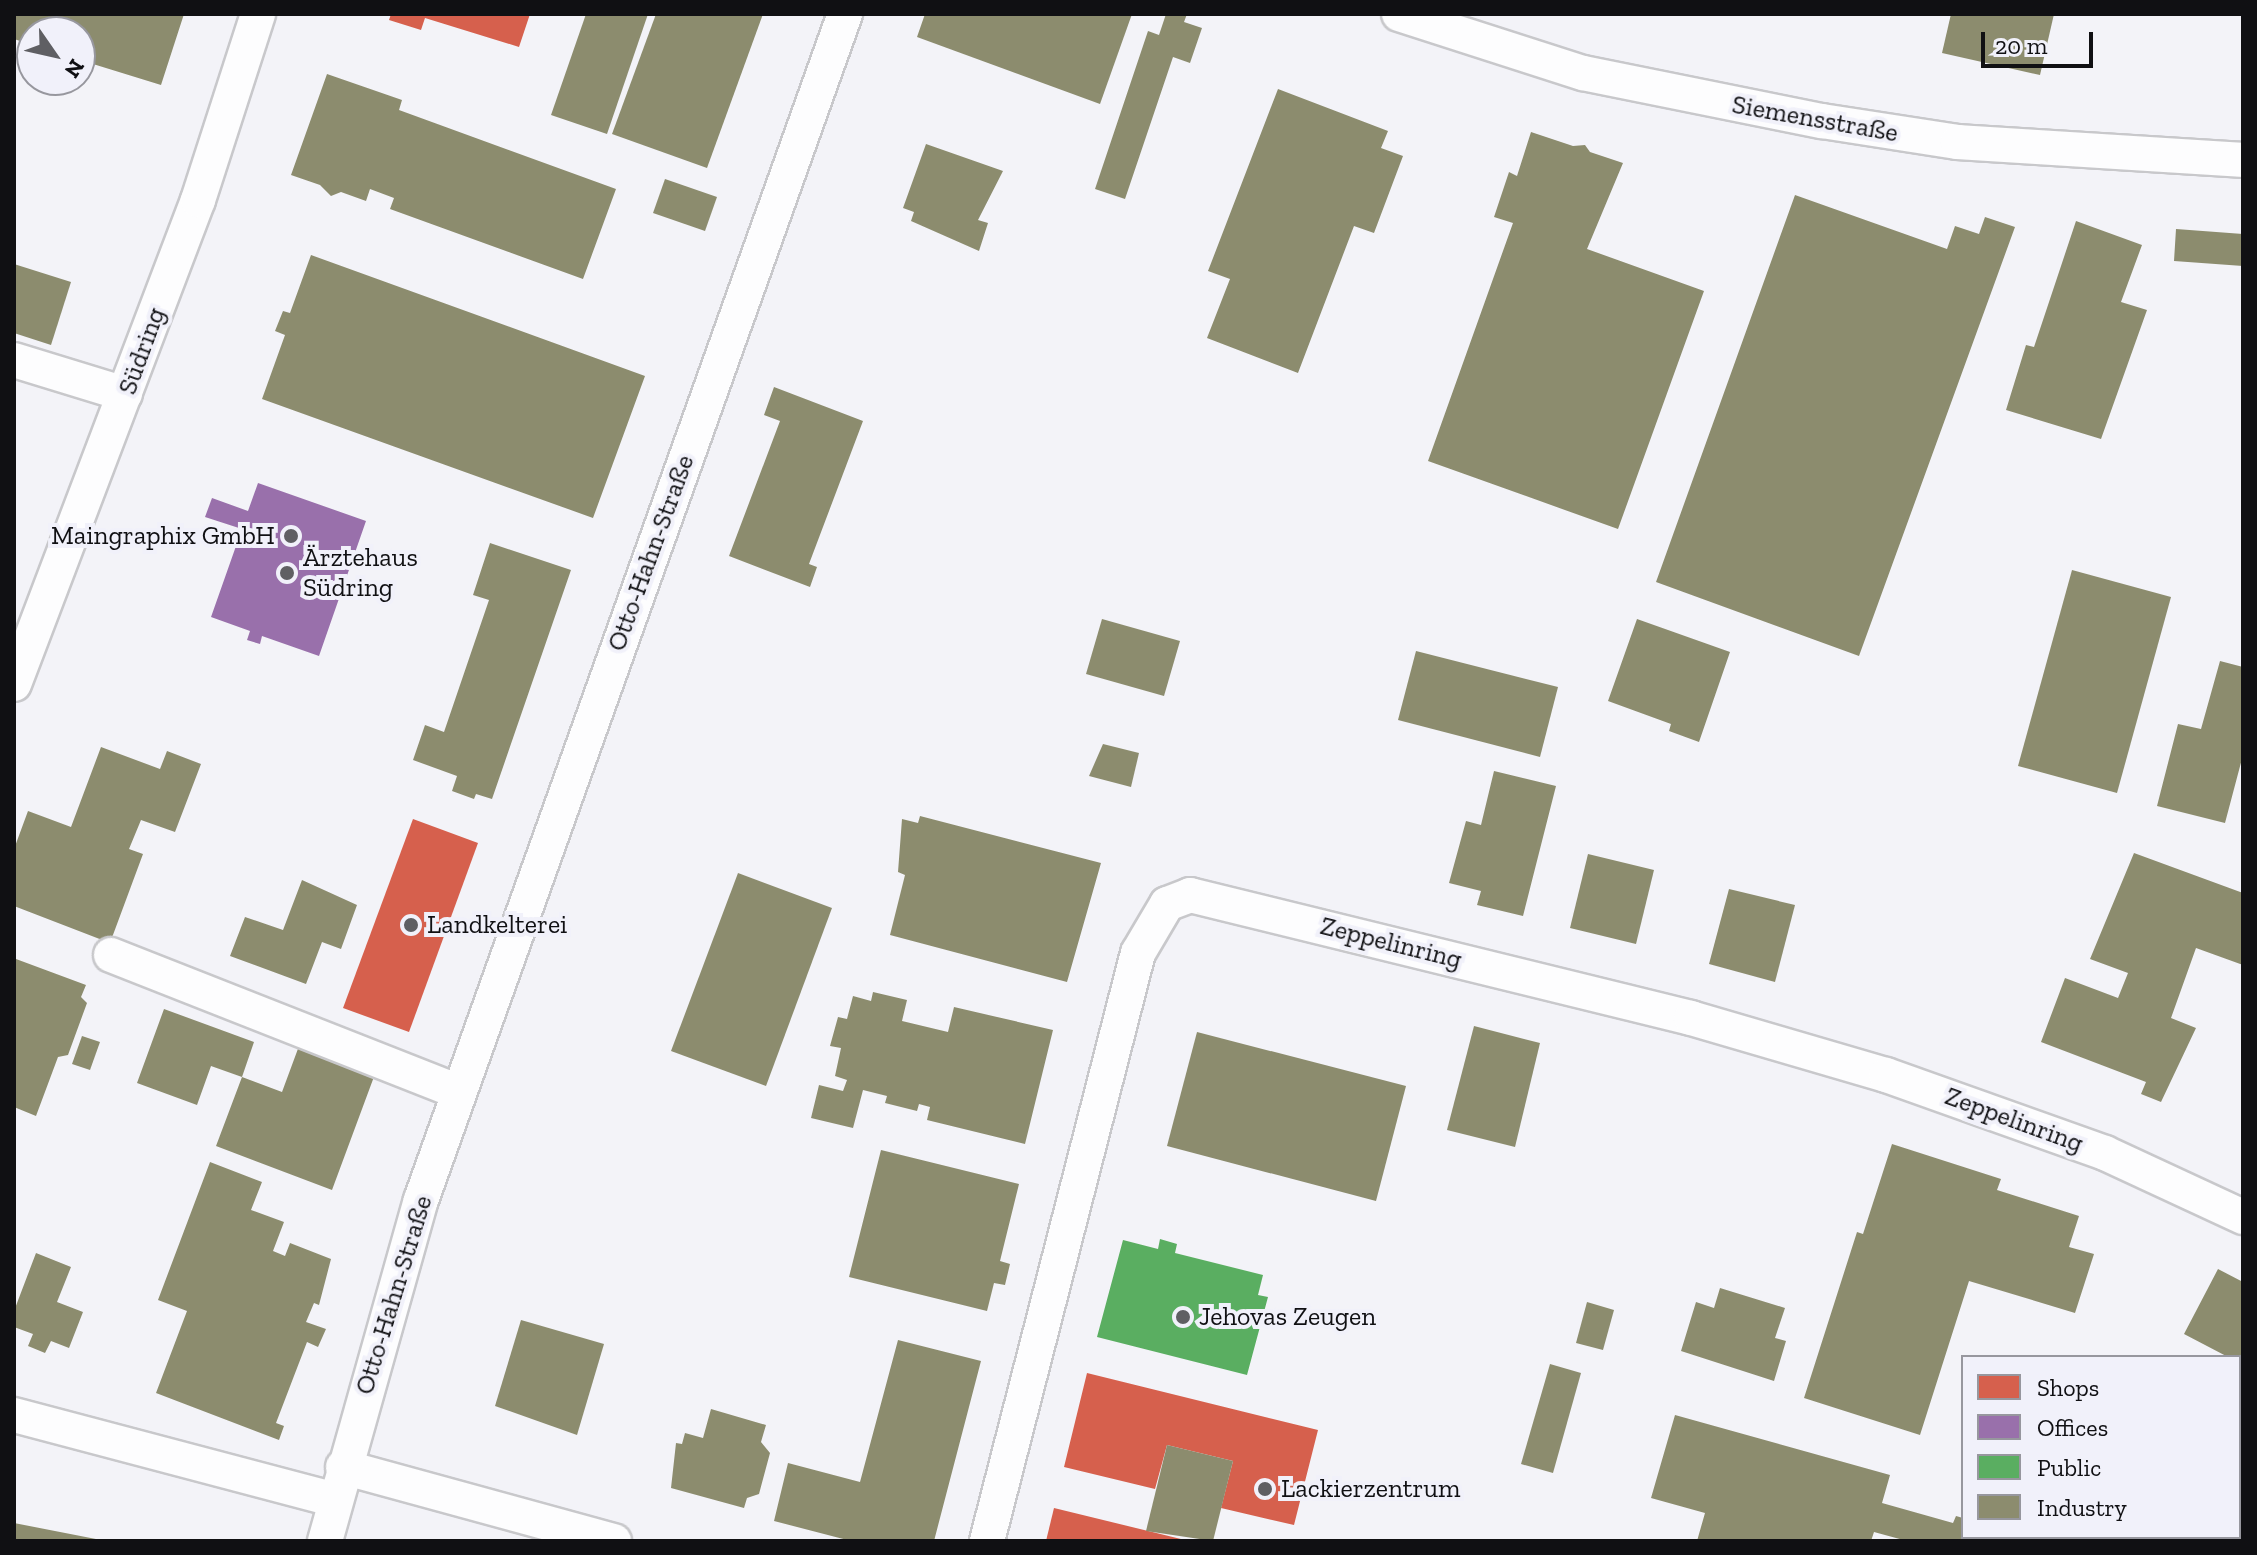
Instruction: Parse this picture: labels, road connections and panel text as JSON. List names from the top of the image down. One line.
{"streets":{"street":["Siemensstraße","Südring","Otto-Hahn-Straße","Zeppelinring"]},"places":["Maingraphix GmbH","Ärztehaus Südring","Landkelterei","Jehovas Zeugen","Lackierzentrum"],"legend":["Shops","Offices","Public","Industry"],"scale_bar":"20 m","north":"bottom right"}
